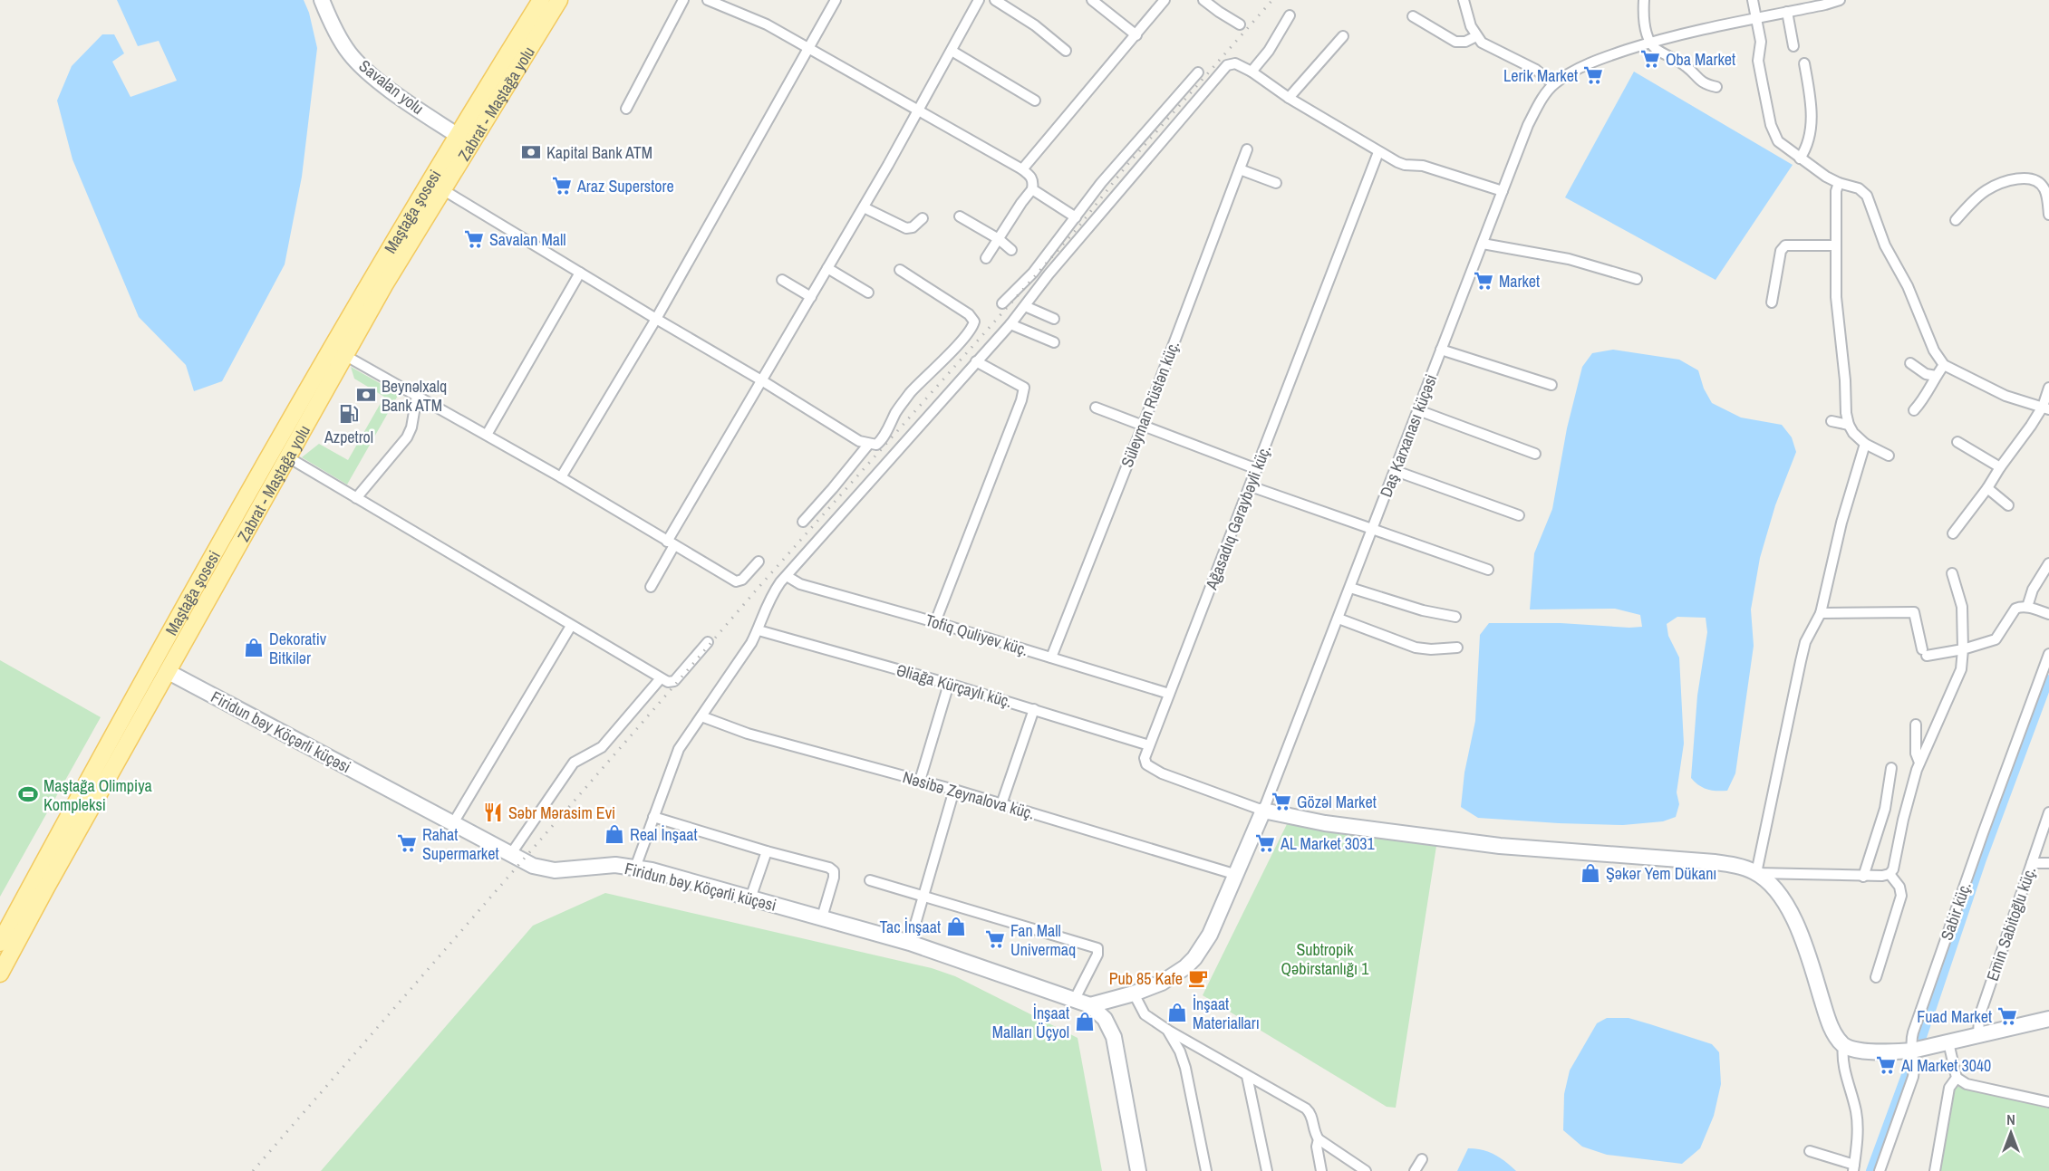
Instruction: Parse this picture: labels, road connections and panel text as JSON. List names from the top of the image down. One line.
{"streets":{"main road":["Zabrat - Maştağa yolu","Maştağa şosesi"],"street":["Savalan yolu","Süleyman Rüstən küç.","Daş Karxanası küçəsi","Ağasadıq Gəraybəyli küç.","Tofiq Quliyev küç.","Əliağa Kürçaylı küç.","Firidun bəy Köçərli küçəsi","Nəsibə Zeynalova küç.","Sabir küç.","Emin Sabitoğlu küç."]},"crossings":[["Savalan yolu","Zabrat - Maştağa yolu"],["Savalan yolu","Maştağa şosesi"],["Zabrat - Maştağa yolu","Maştağa şosesi"],["Zabrat - Maştağa yolu","Firidun bəy Köçərli küçəsi"],["Süleyman Rüstən küç.","Tofiq Quliyev küç."],["Daş Karxanası küçəsi","Ağasadıq Gəraybəyli küç."],["Daş Karxanası küçəsi","Firidun bəy Köçərli küçəsi"],["Daş Karxanası küçəsi","Nəsibə Zeynalova küç."],["Ağasadıq Gəraybəyli küç.","Tofiq Quliyev küç."],["Ağasadıq Gəraybəyli küç.","Əliağa Kürçaylı küç."]],"parks":["Subtropik Qəbirstanlığı 1"],"places":{"supermarket":["Oba Market","Lerik Market","Araz Superstore","Savalan Mall","Market","Gözəl Market","Rahat Supermarket","AL Market 3031","Fan Mall Univermaq","Fuad Market","Al Market 3040"],"bank":["Kapital Bank ATM","Beynəlxalq Bank ATM"],"fuel station":["Azpetrol"],"shop":["Dekorativ Bitkilər","Real İnşaat","Şəkər Yem Dükanı","Tac İnşaat","İnşaat Materialları","İnşaat Malları Üçyol"],"sports":["Maştağa Olimpiya Kompleksi"],"restaurant":["Səbr Mərasim Evi"],"cafe":["Pub 85 Kafe"]},"north":"top"}
